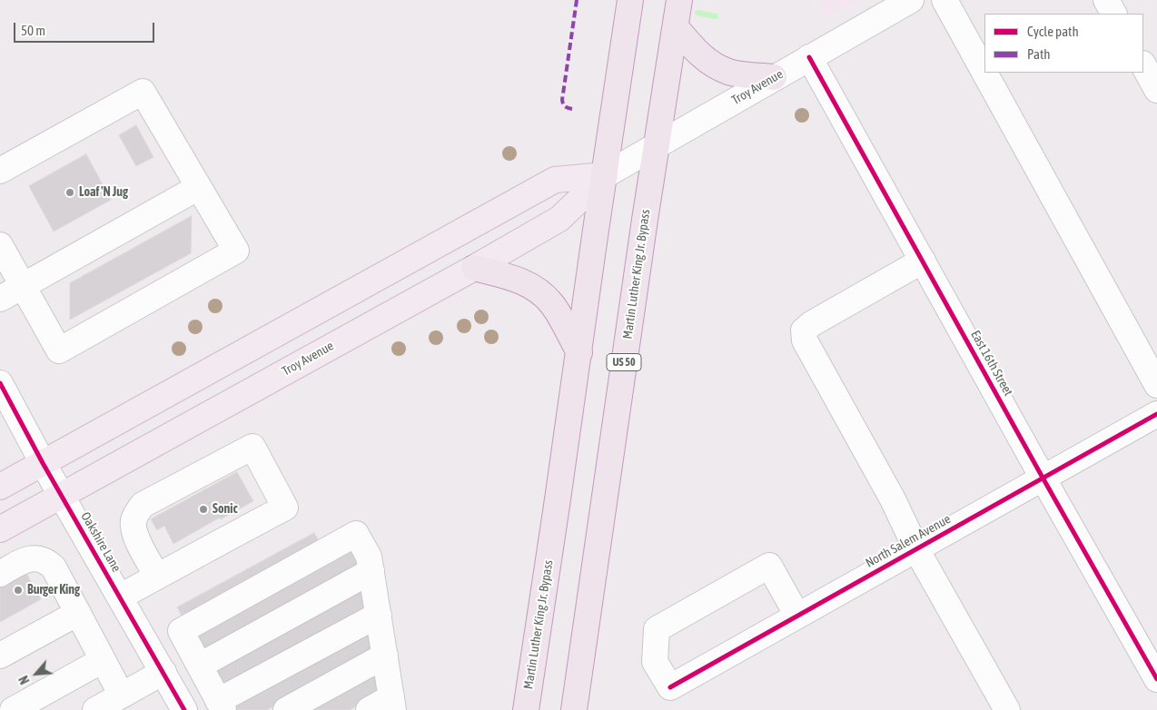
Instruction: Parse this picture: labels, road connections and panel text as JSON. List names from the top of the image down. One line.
{"streets":{"highway":["Martin Luther King Jr. Bypass","US 50"],"main road":["Troy Avenue"],"street":["East 16th Street","North Salem Avenue","Oakshire Lane"]},"crossings":[["Troy Avenue","Martin Luther King Jr. Bypass"],["Troy Avenue","East 16th Street"],["Troy Avenue","Oakshire Lane"],["East 16th Street","North Salem Avenue"]],"places":["Loaf 'N Jug","Sonic","Burger King"],"legend":["Cycle path","Path"],"scale_bar":"50 m","north":"bottom left"}
